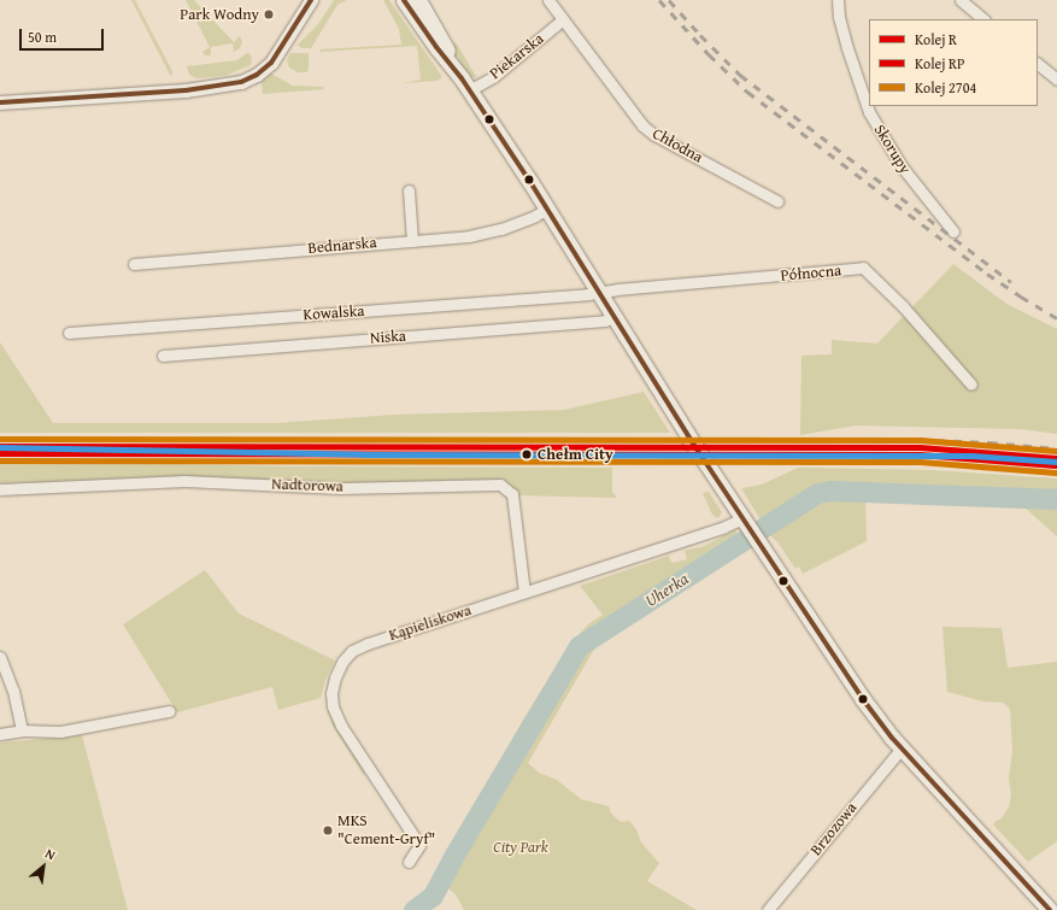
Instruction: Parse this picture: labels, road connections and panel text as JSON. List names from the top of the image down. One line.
{"streets":{"street":["Piekarska","Chłodna","Skorupy","Bednarska","Północna","Kowalska","Niska","Nadtorowa","Kąpieliskowa","Brzozowa"]},"crossings":[["Piekarska","Chłodna"],["Północna","Kowalska"],["Nadtorowa","Kąpieliskowa"]],"water":["Uherka"],"parks":["City Park"],"places":["Park Wodny","Chełm City","MKS \"Cement-Gryf\""],"lines":["rail line 2704","rail line R","rail line RP"],"legend":["Kolej R","Kolej RP","Kolej 2704"],"scale_bar":"50 m","north":"top right"}
